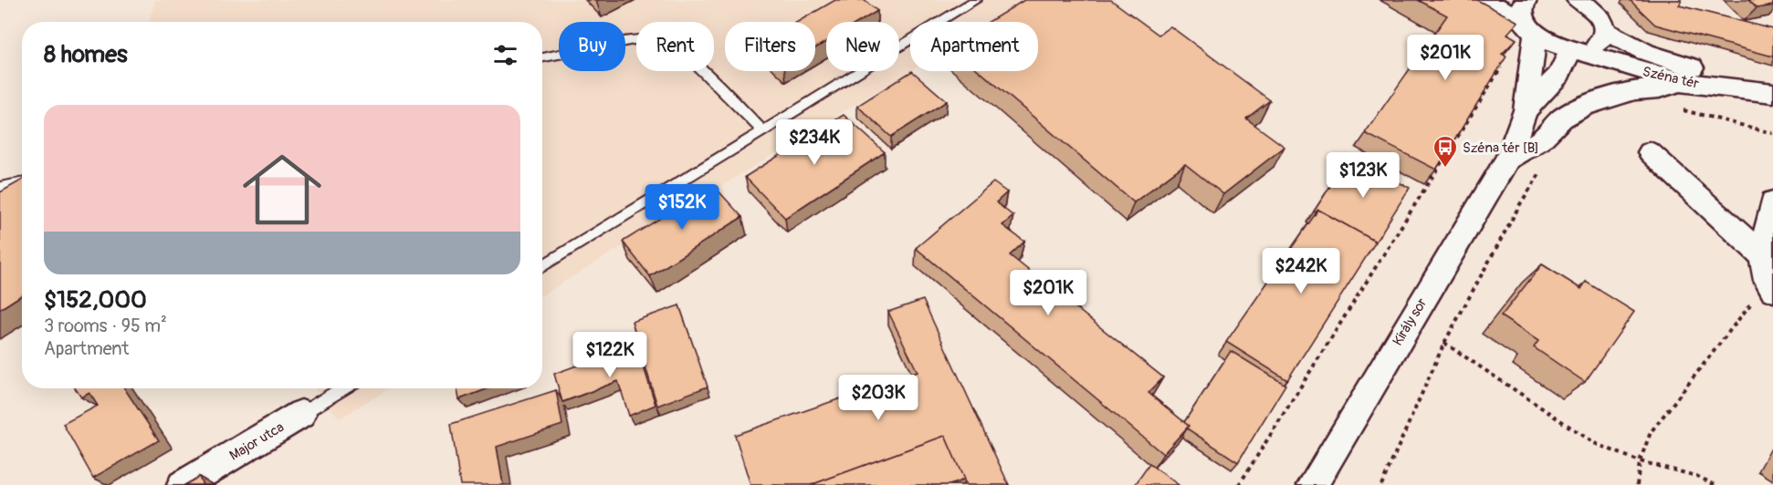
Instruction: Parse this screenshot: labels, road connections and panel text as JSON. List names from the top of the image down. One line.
{"streets":{"street":["Széna tér","Király sor","Major utca"]},"crossings":[["Széna tér","Király sor"]],"places":{"bus stop":["Széna tér [B]"]},"page":{"chip":["Buy","Rent","Filters","New","Apartment"],"heading":"8 homes","price":["$201K","$234K","$123K","$152K","$242K","$201K","$122K","$203K"],"list":[{"name":"$152,000","note":"3 rooms · 95 m² · Apartment"}]}}
